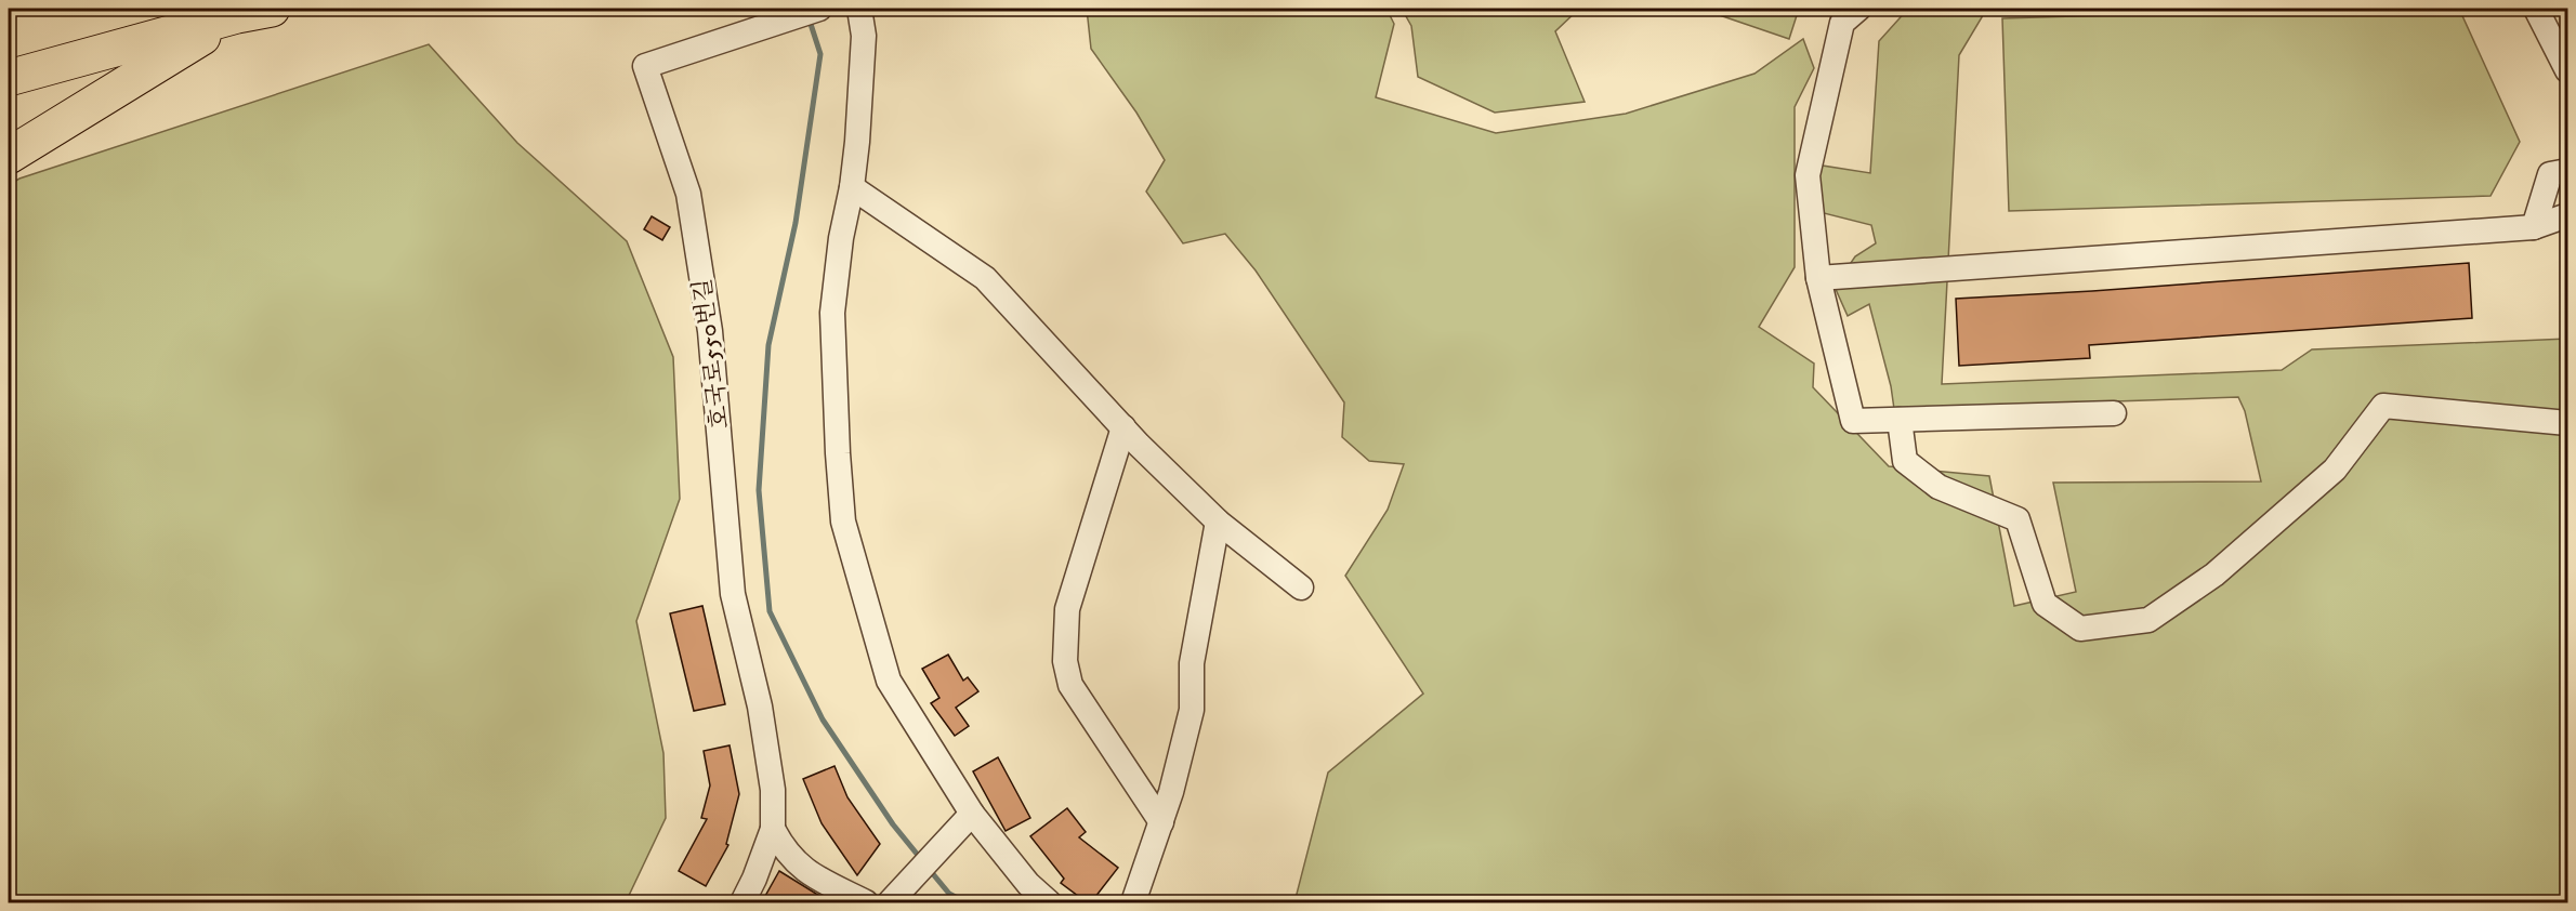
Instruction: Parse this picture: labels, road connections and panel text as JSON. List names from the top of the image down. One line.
{"streets":{"street":["호국로550번길"]}}
